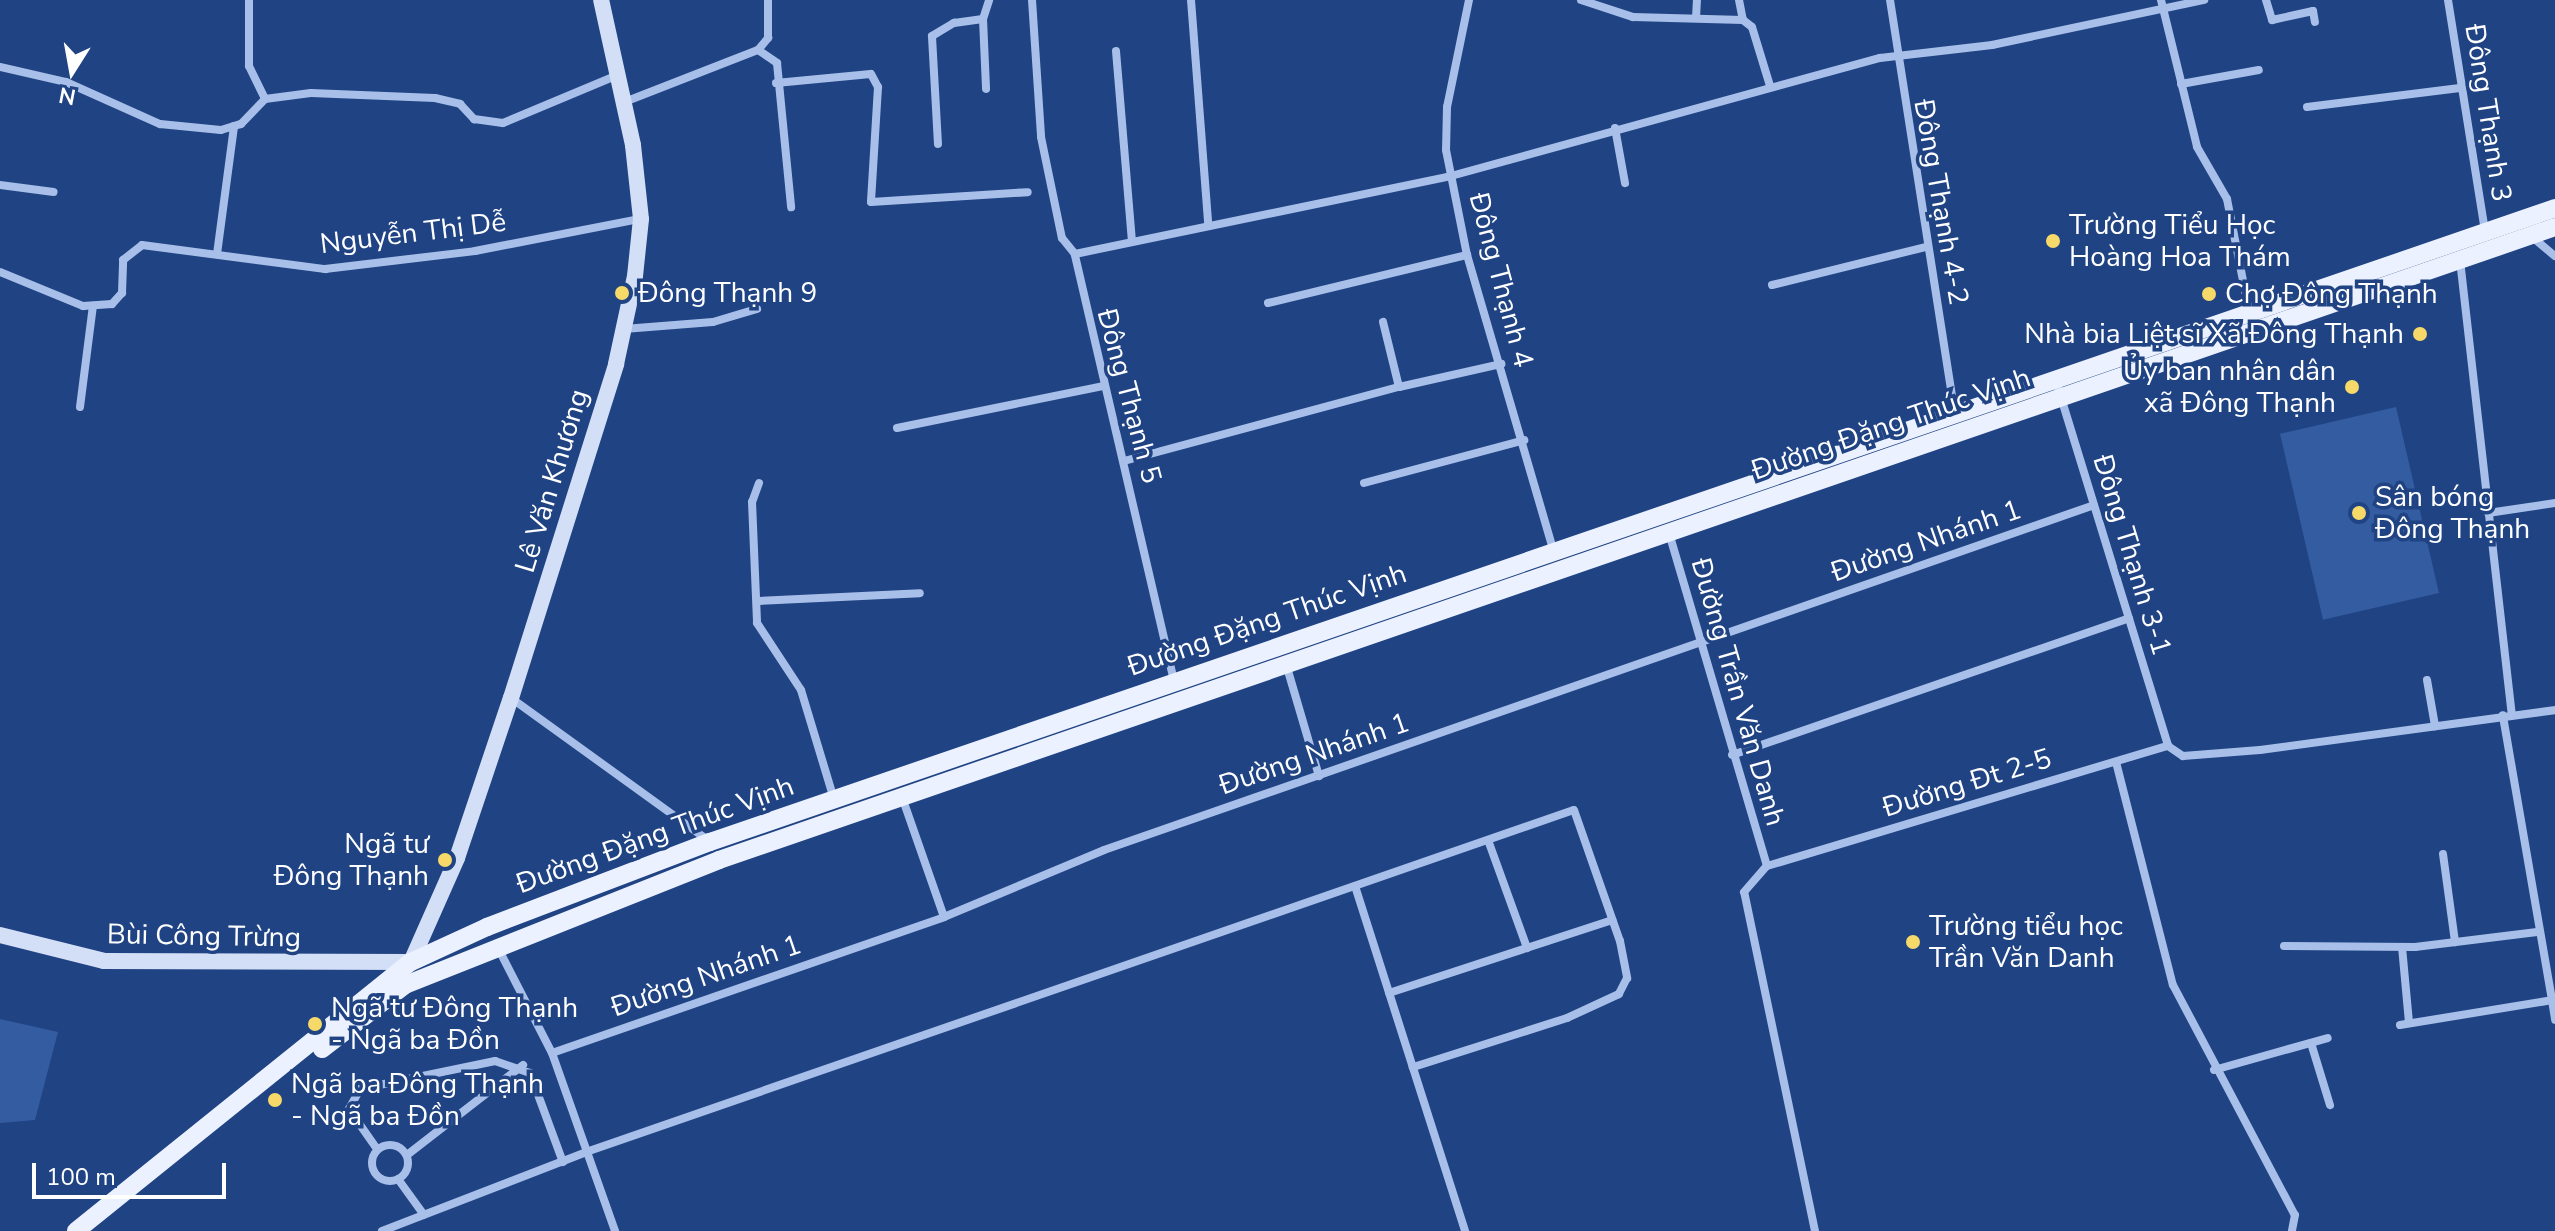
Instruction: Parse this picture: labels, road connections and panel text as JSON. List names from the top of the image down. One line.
{"streets":{"main road":["Đường Đặng Thúc Vịnh","Lê Văn Khương","Bùi Công Trừng"],"street":["Đông Thạnh 3","Đông Thạnh 4-2","Nguyễn Thị Dễ","Đông Thạnh 4","Đông Thạnh 5","Đường Nhánh 1","Đông Thạnh 3-1","Đường Trần Văn Danh","Đường Đt 2-5"]},"crossings":[["Đông Thạnh 3","Đường Đặng Thúc Vịnh"],["Đông Thạnh 4-2","Đường Đặng Thúc Vịnh"],["Nguyễn Thị Dễ","Lê Văn Khương"],["Đông Thạnh 4","Đường Đặng Thúc Vịnh"],["Đông Thạnh 5","Đường Đặng Thúc Vịnh"],["Đường Đặng Thúc Vịnh","Lê Văn Khương"],["Đường Đặng Thúc Vịnh","Đông Thạnh 3-1"],["Đường Đặng Thúc Vịnh","Đường Trần Văn Danh"],["Đường Đặng Thúc Vịnh","Bùi Công Trừng"],["Lê Văn Khương","Bùi Công Trừng"],["Đường Nhánh 1","Đông Thạnh 3-1"],["Đường Nhánh 1","Đường Trần Văn Danh"],["Đông Thạnh 3-1","Đường Đt 2-5"],["Đường Trần Văn Danh","Đường Đt 2-5"]],"places":["Trường Tiểu Học Hoàng Hoa Thám","Đông Thạnh 9","Chợ Đông Thạnh","Nhà bia Liệt sĩ Xã Đông Thạnh","Ủy ban nhân dân xã Đông Thạnh","Sân bóng Đông Thạnh","Ngã tư Đông Thạnh","Trường tiểu học Trần Văn Danh","Ngã tư Đông Thạnh - Ngã ba Đồn","Ngã ba Đông Thạnh - Ngã ba Đồn"],"scale_bar":"100 m","north":"bottom"}
